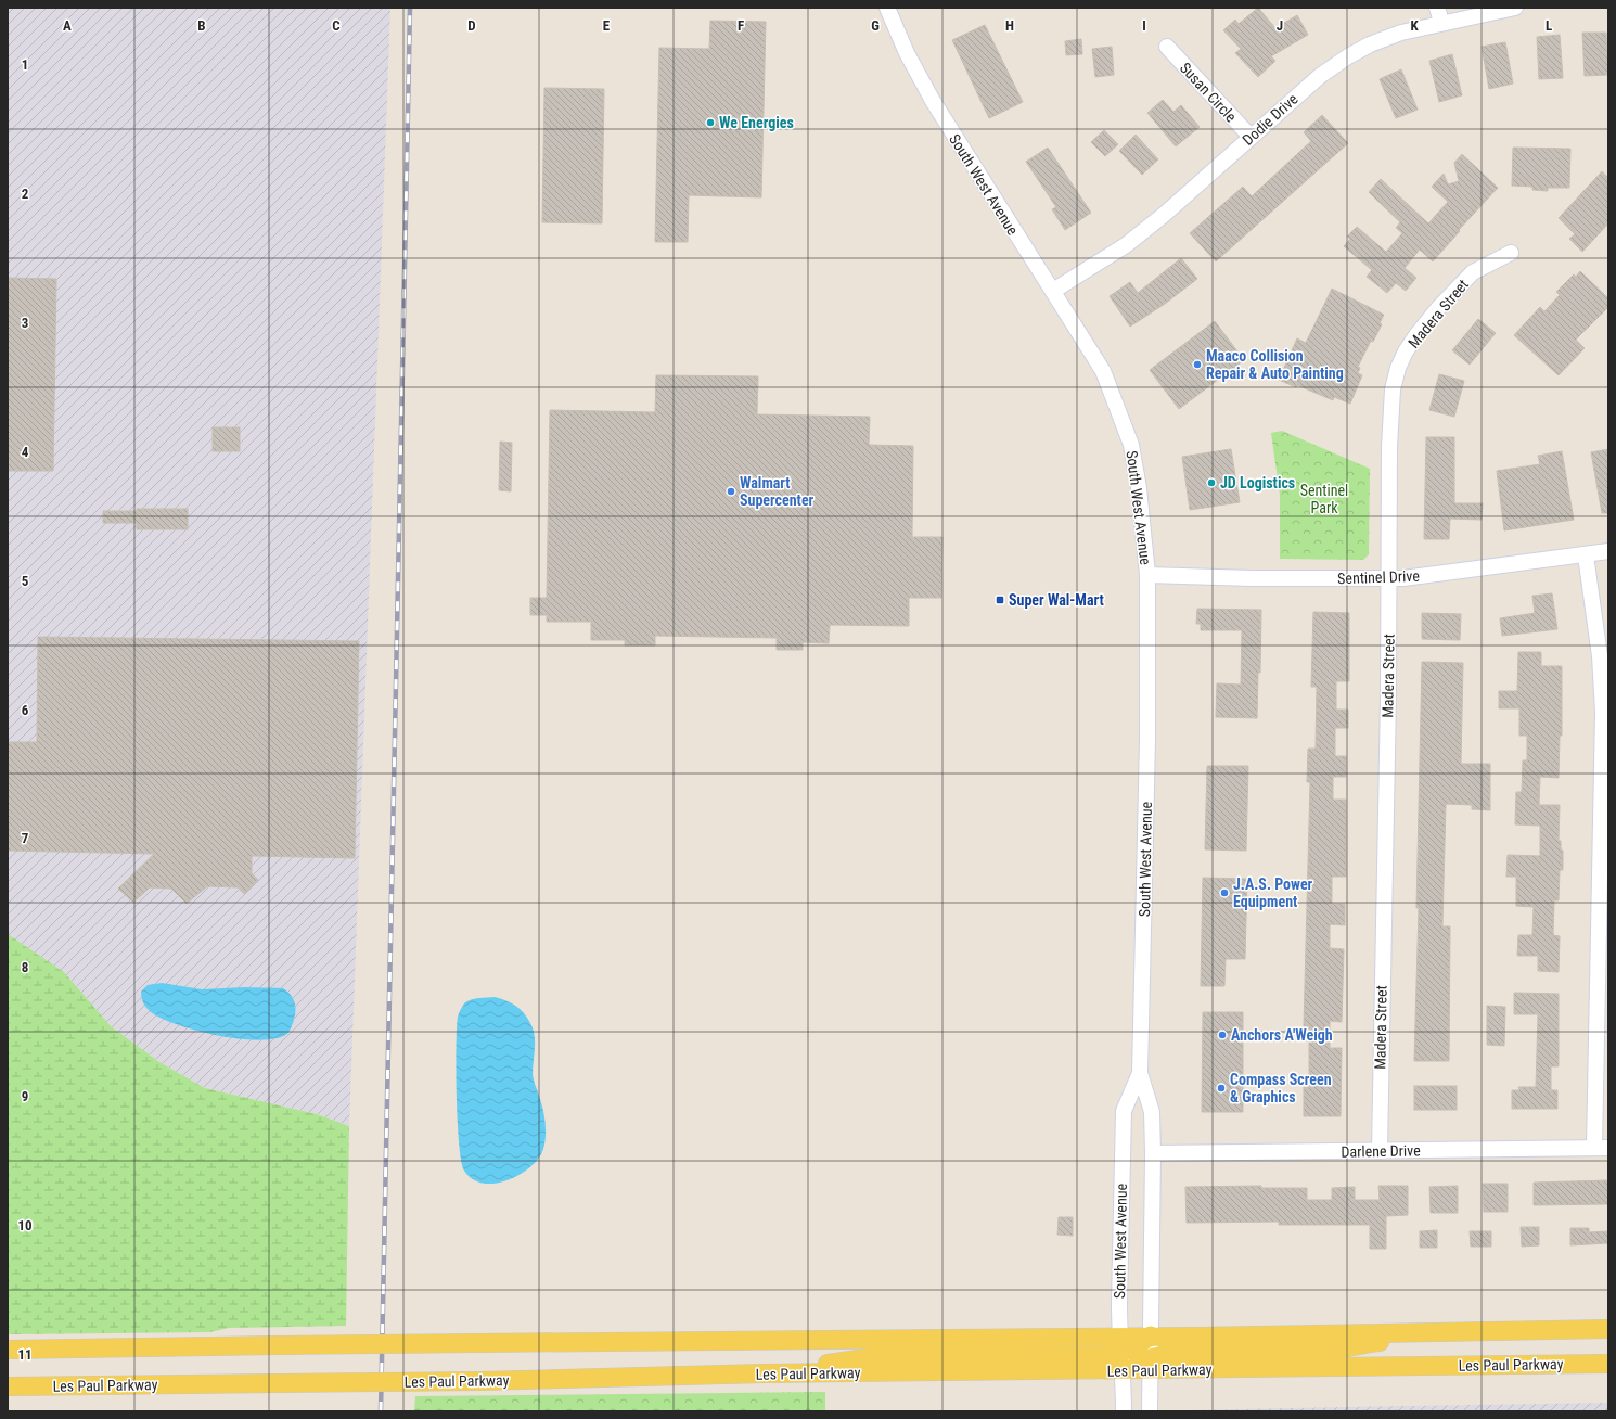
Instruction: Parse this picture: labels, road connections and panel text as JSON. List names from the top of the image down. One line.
{"streets":{"main road":["Les Paul Parkway"],"street":["Susan Circle","Dodie Drive","South West Avenue","Madera Street","Sentinel Drive","Darlene Drive"]},"crossings":[["Susan Circle","Dodie Drive"],["Dodie Drive","South West Avenue"],["South West Avenue","Sentinel Drive"],["South West Avenue","Darlene Drive"],["South West Avenue","Les Paul Parkway"],["Madera Street","Sentinel Drive"],["Madera Street","Darlene Drive"]],"parks":["Sentinel Park"],"places":{"other":["We Energies","Maaco Collision Repair & Auto Painting","JD Logistics","Walmart Supercenter","J.A.S. Power Equipment","Anchors A'Weigh","Compass Screen & Graphics"],"transit":["Super Wal-Mart"]},"grid":{"columns":["A","B","C","D","E","F","G","H","I","J","K","L"],"rows":["1","2","3","4","5","6","7","8","9","10","11"]}}
